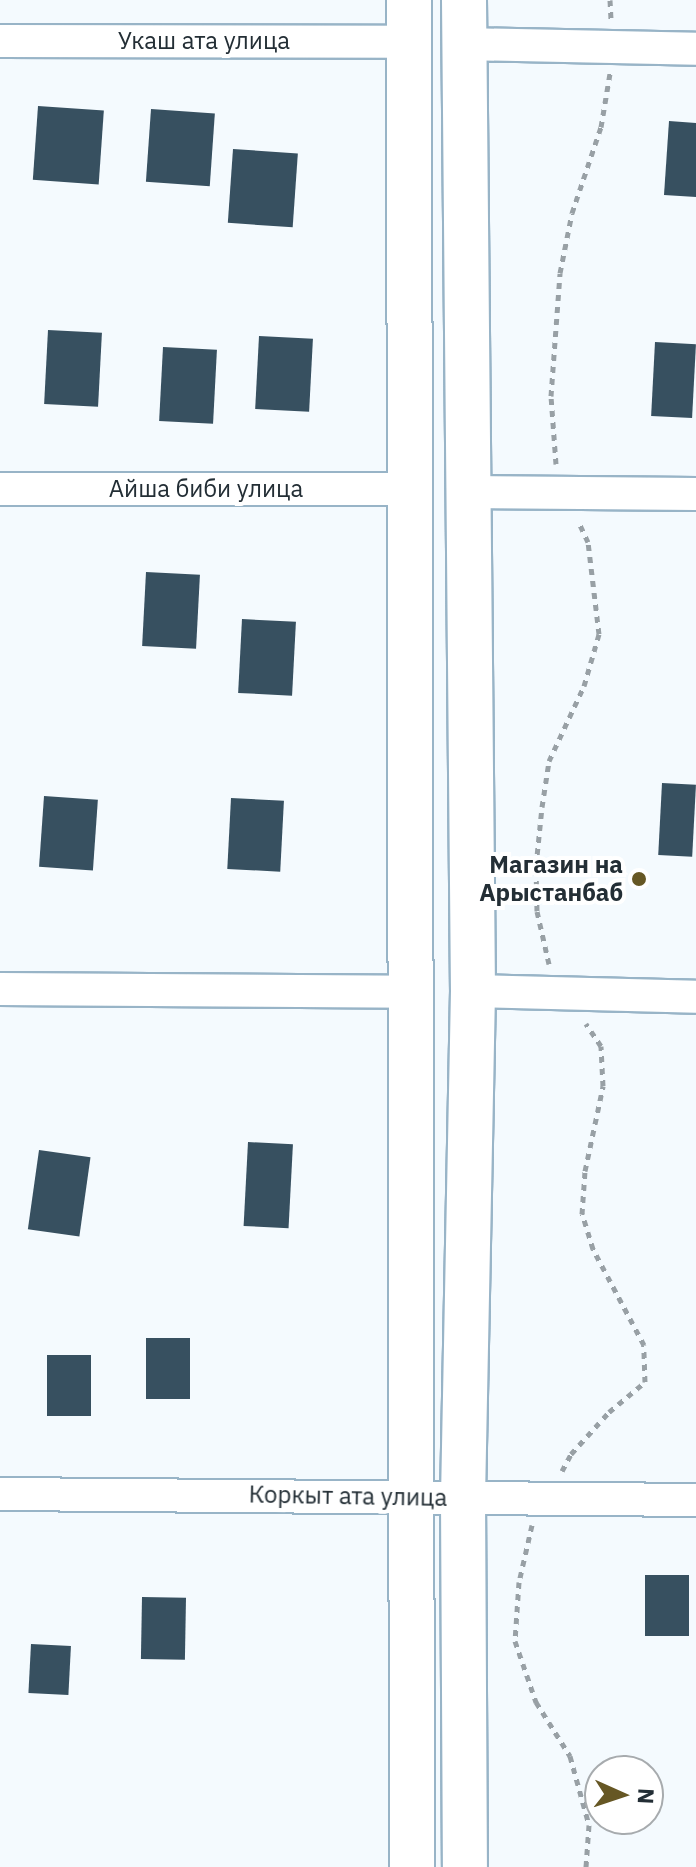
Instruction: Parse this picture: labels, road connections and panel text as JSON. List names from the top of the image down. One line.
{"streets":{"street":["Укаш ата улица","Айша биби улица","Коркыт ата улица"]},"places":["Магазин на Арыстанбаб"],"north":"right"}
